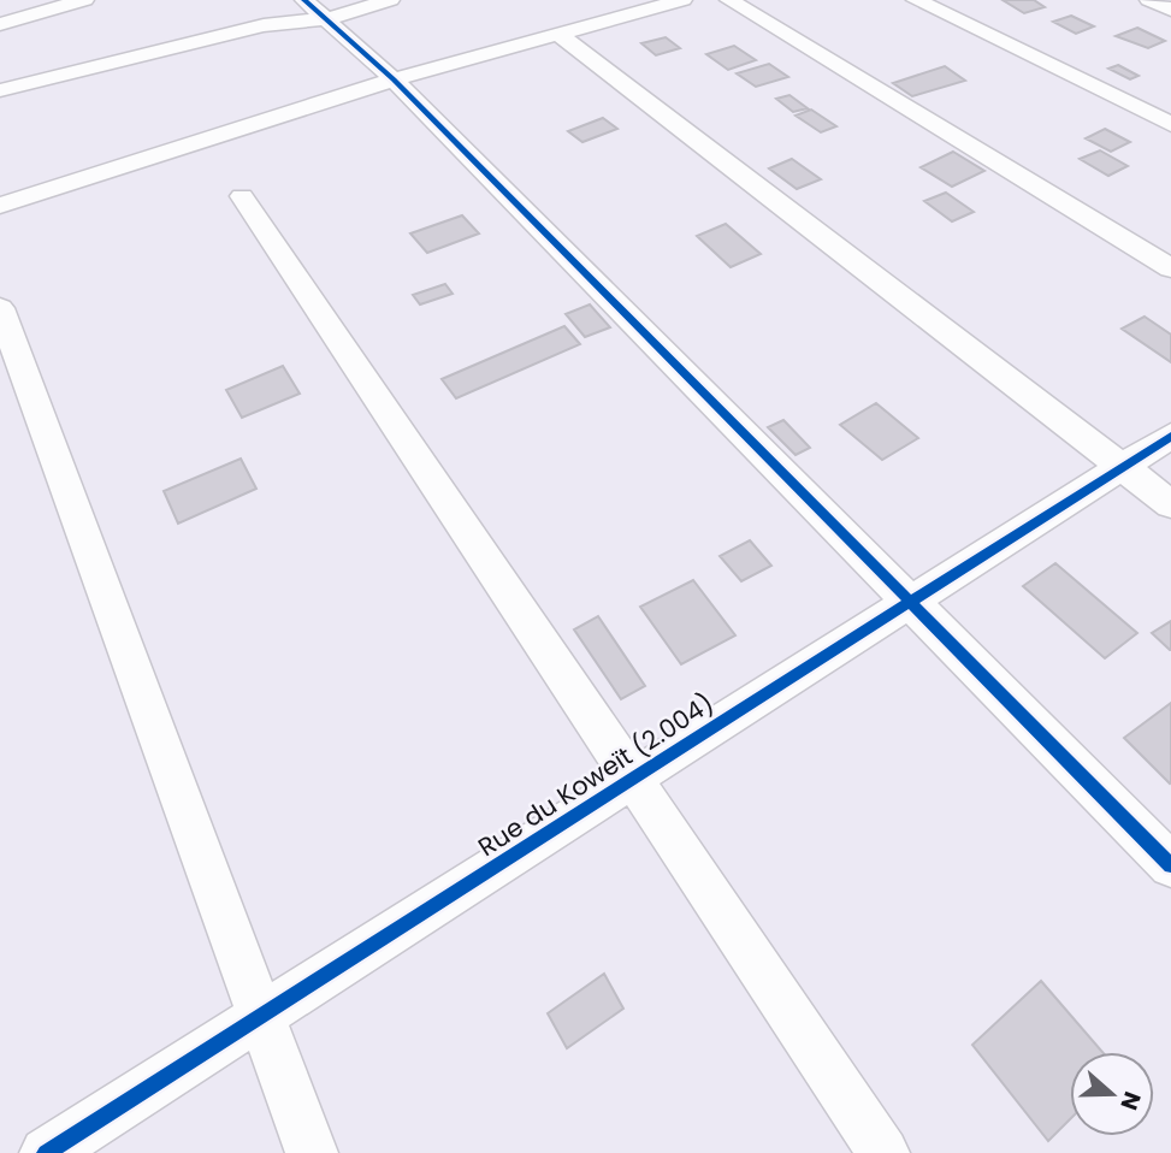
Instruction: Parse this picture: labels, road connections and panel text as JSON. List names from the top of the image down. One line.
{"streets":{"street":["Rue du Koweït (2.004)"]},"north":"right"}
